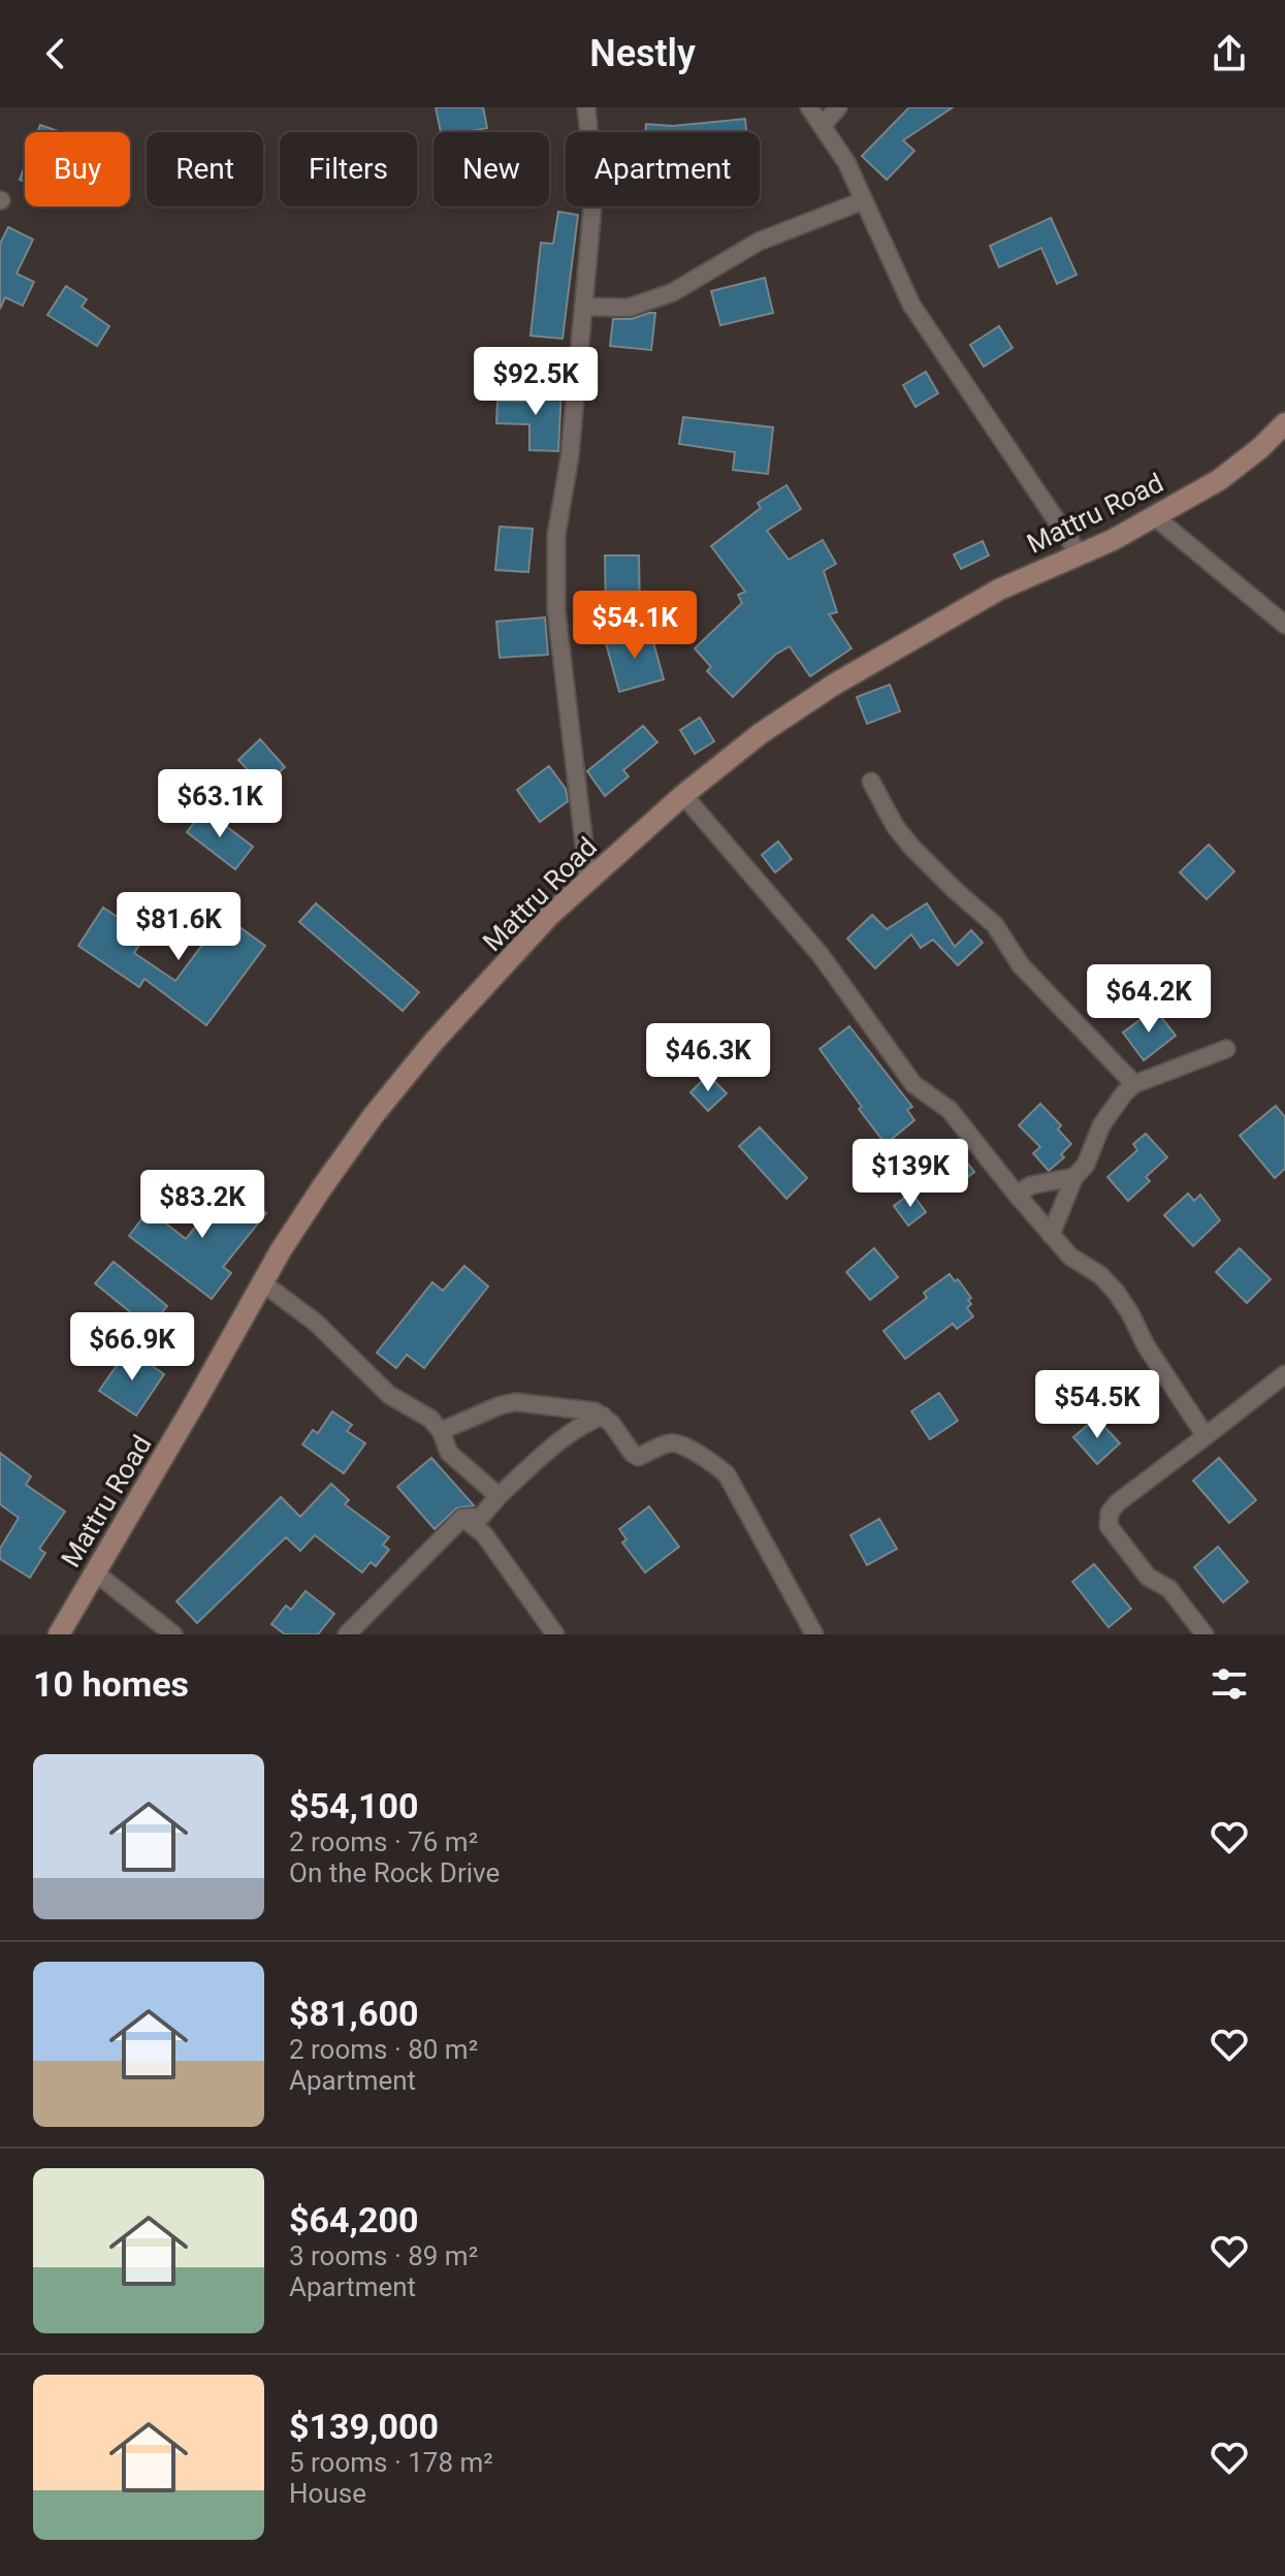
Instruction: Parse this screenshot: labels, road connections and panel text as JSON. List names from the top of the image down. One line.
{"streets":{"main road":["Mattru Road"]},"page":{"header":"Nestly","chip":["Buy","Rent","Filters","New","Apartment"],"price":["$92.5K","$54.1K","$63.1K","$81.6K","$64.2K","$46.3K","$139K","$83.2K","$66.9K","$54.5K"],"heading":"10 homes","list":[{"name":"$54,100","note":"2 rooms · 76 m² · On the Rock Drive"},{"name":"$81,600","note":"2 rooms · 80 m² · Apartment"},{"name":"$64,200","note":"3 rooms · 89 m² · Apartment"},{"name":"$139,000","note":"5 rooms · 178 m² · House"}]}}
